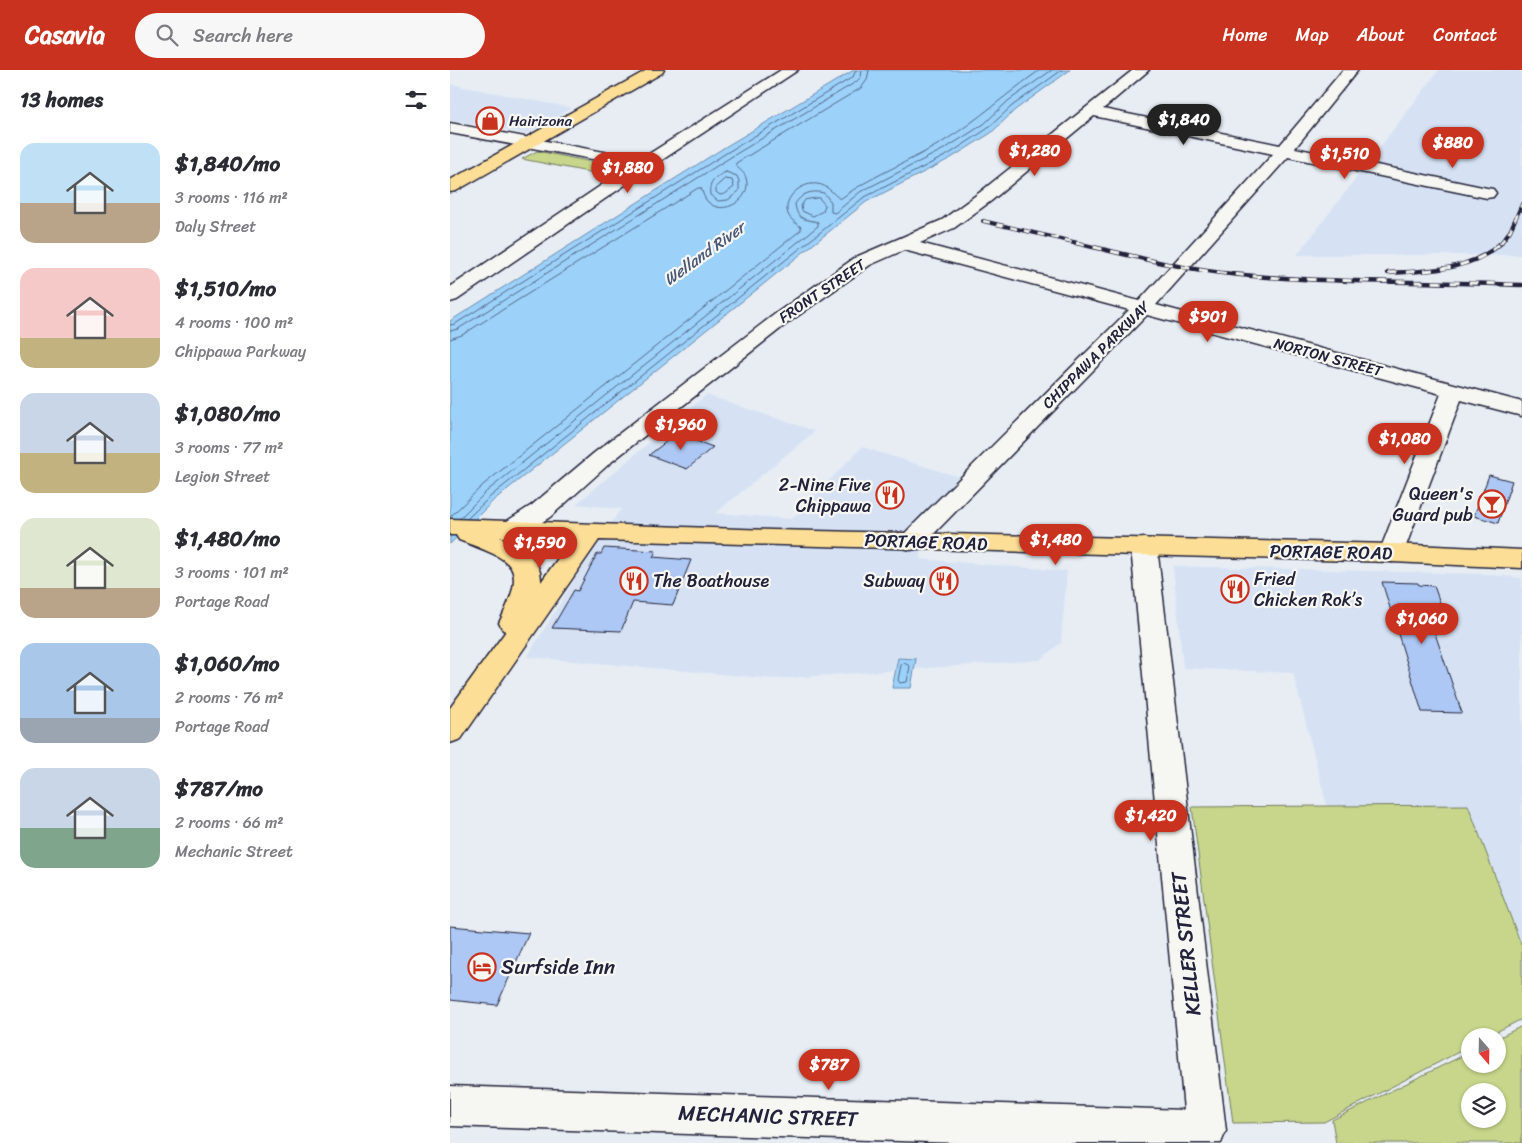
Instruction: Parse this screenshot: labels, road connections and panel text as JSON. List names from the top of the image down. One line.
{"streets":{"main road":["PORTAGE ROAD"],"street":["FRONT STREET","CHIPPAWA PARKWAY","NORTON STREET","KELLER STREET","MECHANIC STREET"]},"crossings":[["FRONT STREET","NORTON STREET"],["FRONT STREET","PORTAGE ROAD"],["CHIPPAWA PARKWAY","NORTON STREET"],["CHIPPAWA PARKWAY","PORTAGE ROAD"],["PORTAGE ROAD","KELLER STREET"],["KELLER STREET","MECHANIC STREET"]],"water":["Welland River"],"places":{"shop":["Hairizona"],"restaurant":["2-Nine Five Chippawa","The Boathouse","Subway","Fried Chicken Rok’s"],"bar":["Queen's Guard pub"],"hotel":["Surfside Inn"]},"north":"bottom","page":{"header":"Casavia","search":"Search here","nav":["Home","Map","About","Contact"],"heading":"13 homes","price":["$1,840","$880","$1,280","$1,510","$1,880","$901","$1,960","$1,080","$1,480","$1,590","$1,060","$1,420","$787"],"list":[{"name":"$1,840/mo","note":"3 rooms · 116 m² · Daly Street"},{"name":"$1,510/mo","note":"4 rooms · 100 m² · Chippawa Parkway"},{"name":"$1,080/mo","note":"3 rooms · 77 m² · Legion Street"},{"name":"$1,480/mo","note":"3 rooms · 101 m² · Portage Road"},{"name":"$1,060/mo","note":"2 rooms · 76 m² · Portage Road"},{"name":"$787/mo","note":"2 rooms · 66 m² · Mechanic Street"}]}}
